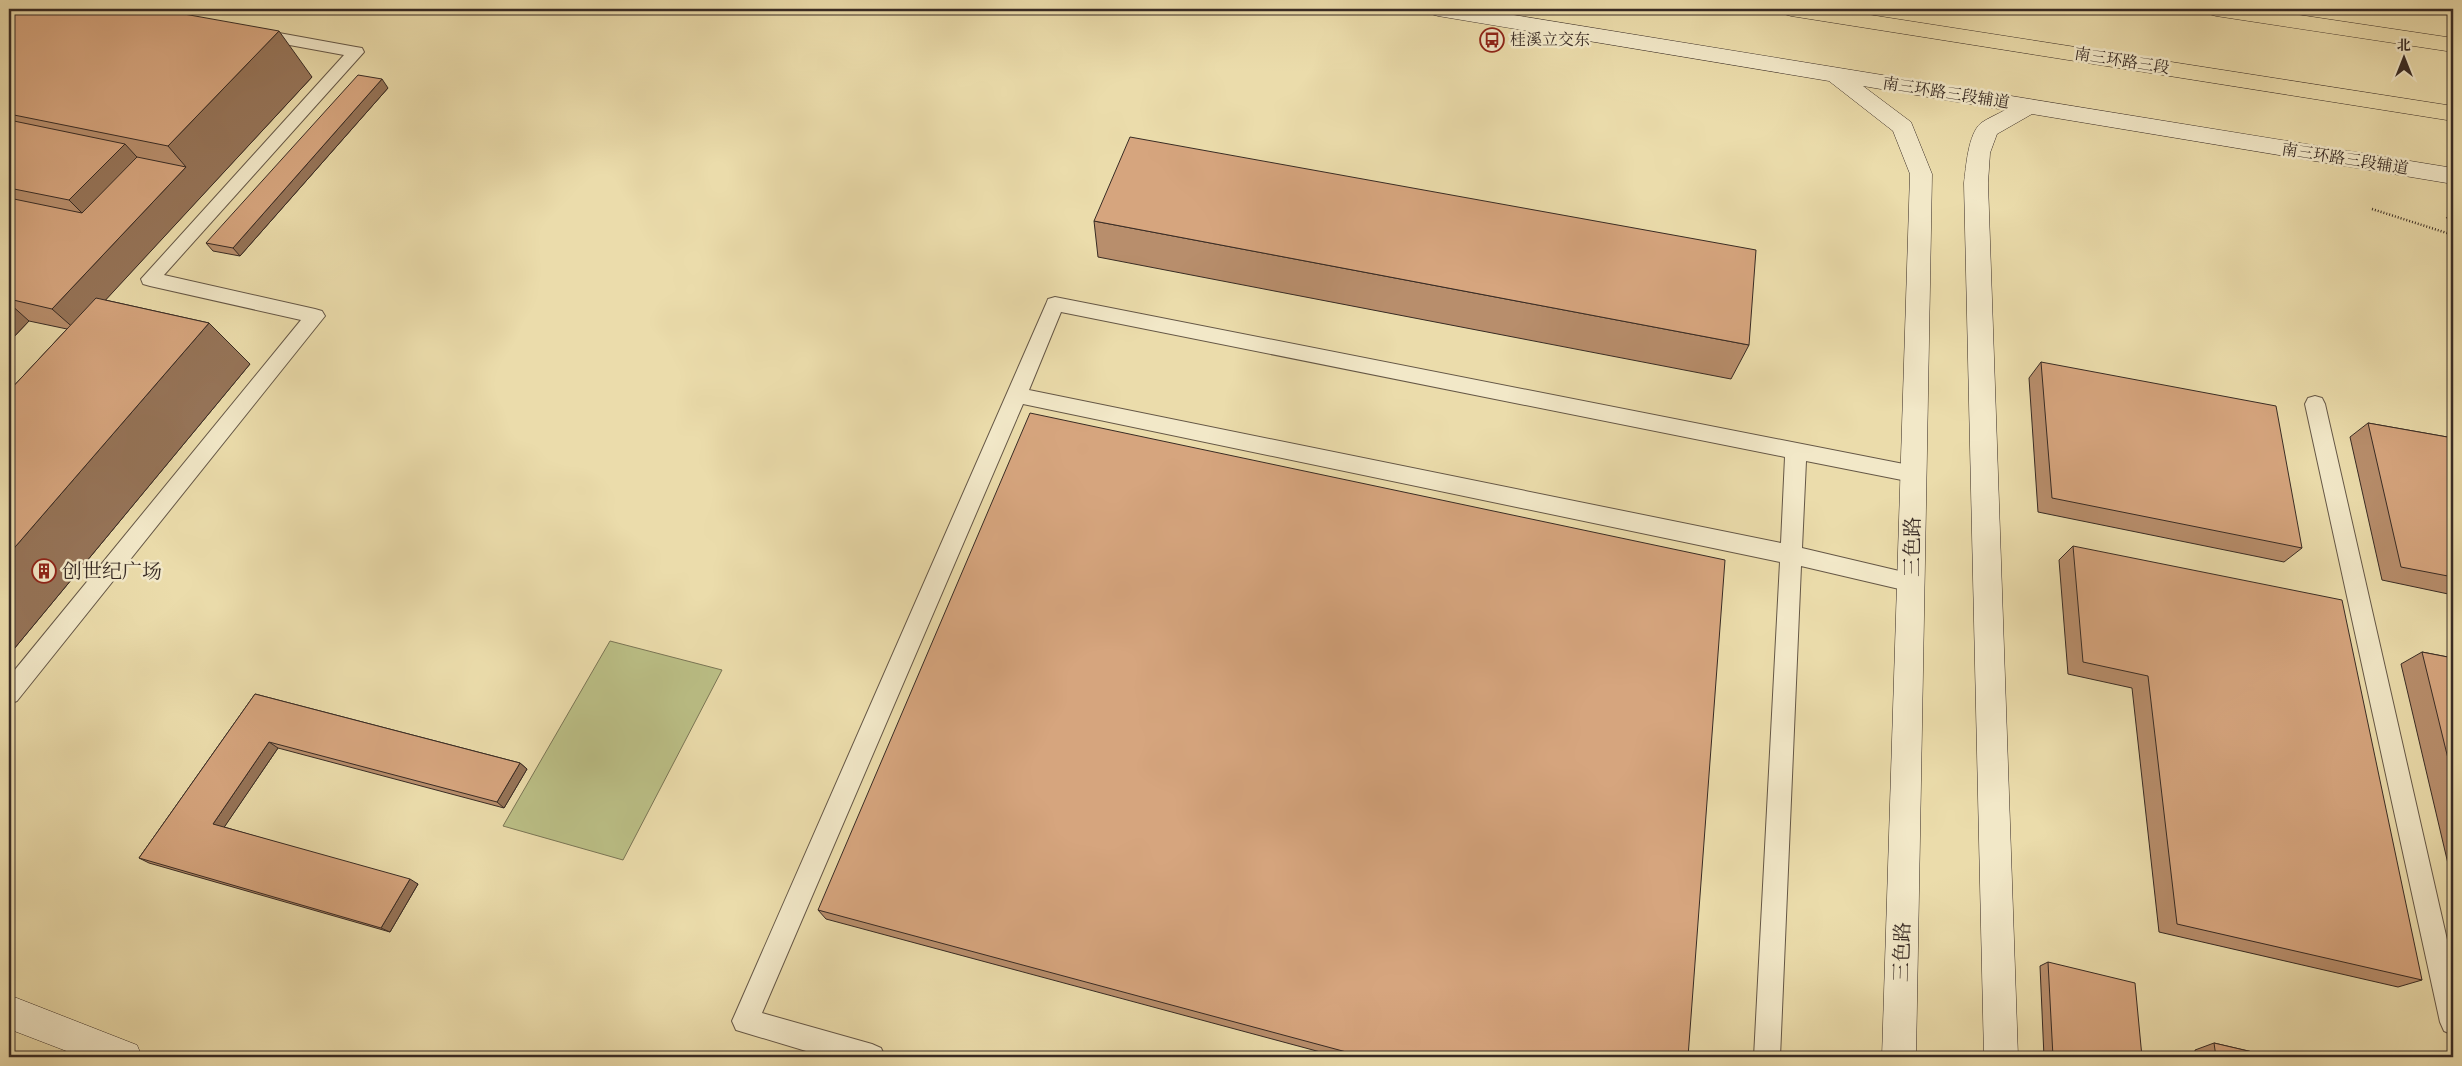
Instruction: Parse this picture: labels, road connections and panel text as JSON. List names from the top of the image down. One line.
{"streets":{"highway":["南三环路三段"],"street":["南三环路三段辅道","三色路"]},"crossings":[["南三环路三段辅道","三色路"]],"places":{"bus stop":["桂溪立交东"],"building":["创世纪广场"]},"north":"top"}
